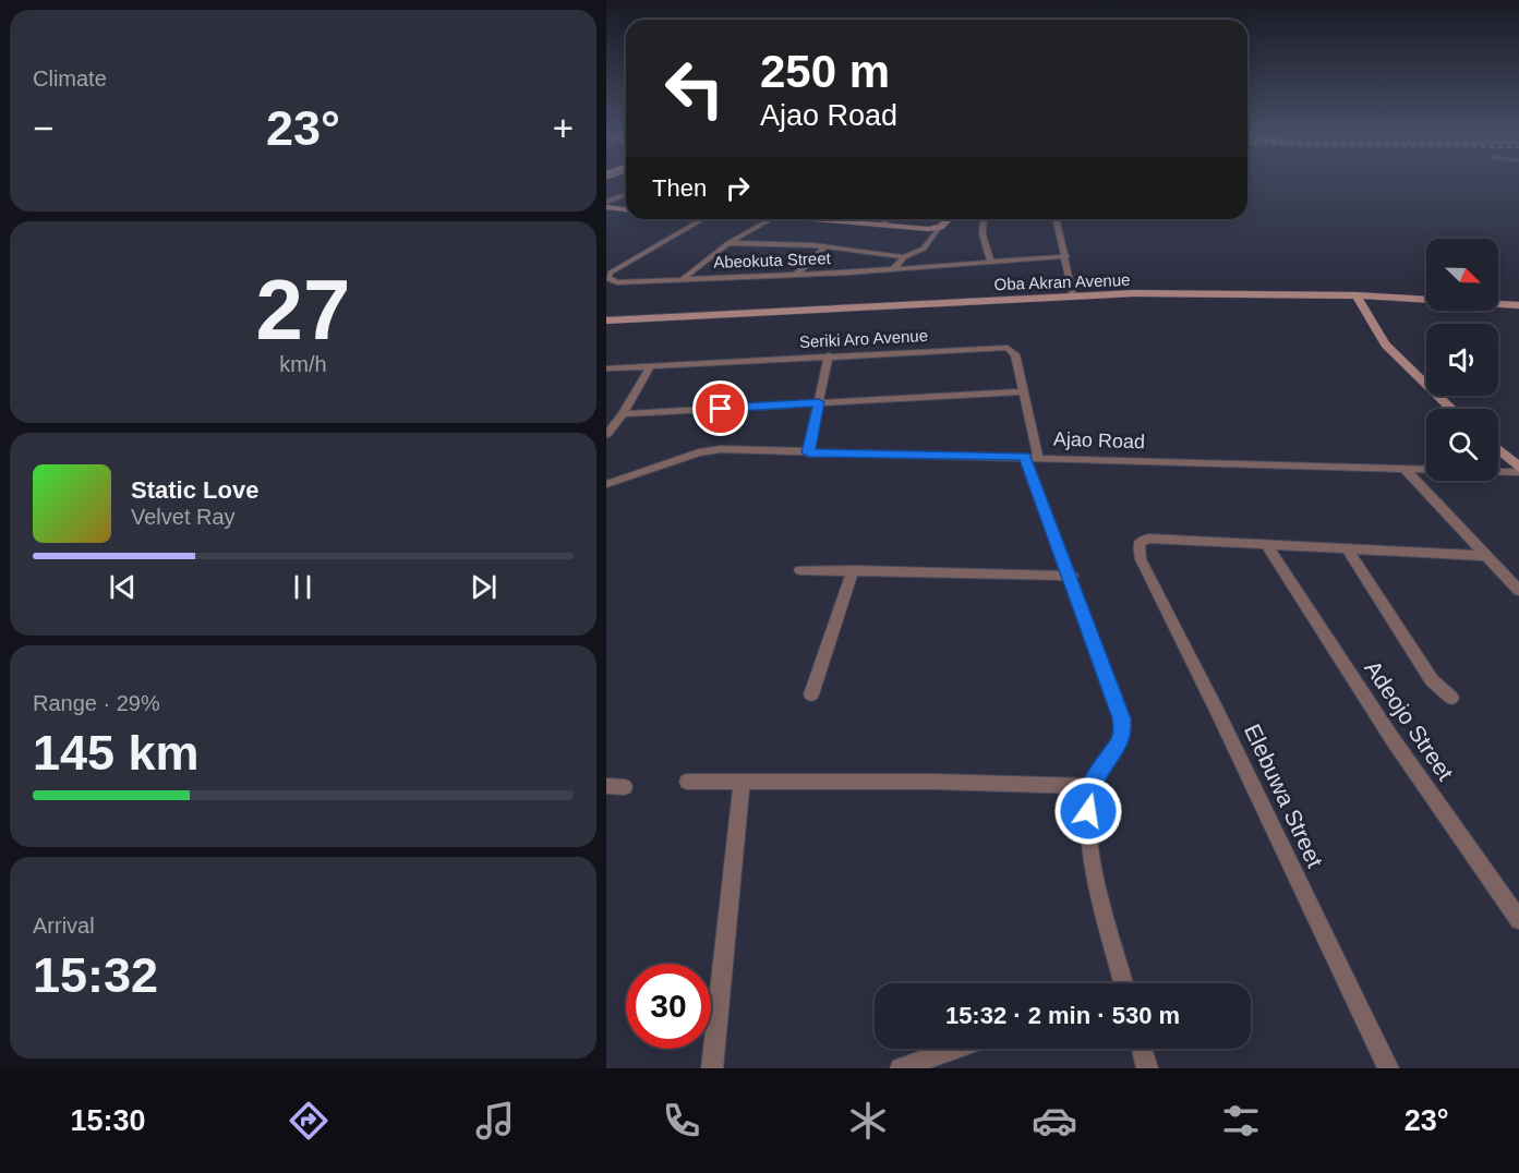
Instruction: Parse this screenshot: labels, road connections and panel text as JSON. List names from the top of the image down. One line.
{"streets":{"main road":["Oba Akran Avenue"],"street":["Abeokuta Street","Seriki Aro Avenue","Ajao Road","Adeojo Street","Elebuwa Street"]},"crossings":[["Seriki Aro Avenue","Ajao Road"],["Adeojo Street","Elebuwa Street"]],"north":"bottom right","page":{"tile":["Climate",["27","km/h"],["Range · 29%","145 km"],["Arrival","15:32"]],"turn":["250 m","Ajao Road"],"heat":["−","23°","+"],"then":"Then","song":["Static Love","Velvet Ray"],"limit":"30","trip":"15:32 · 2 min · 530 m","tabs":["15:30","23°"]}}
